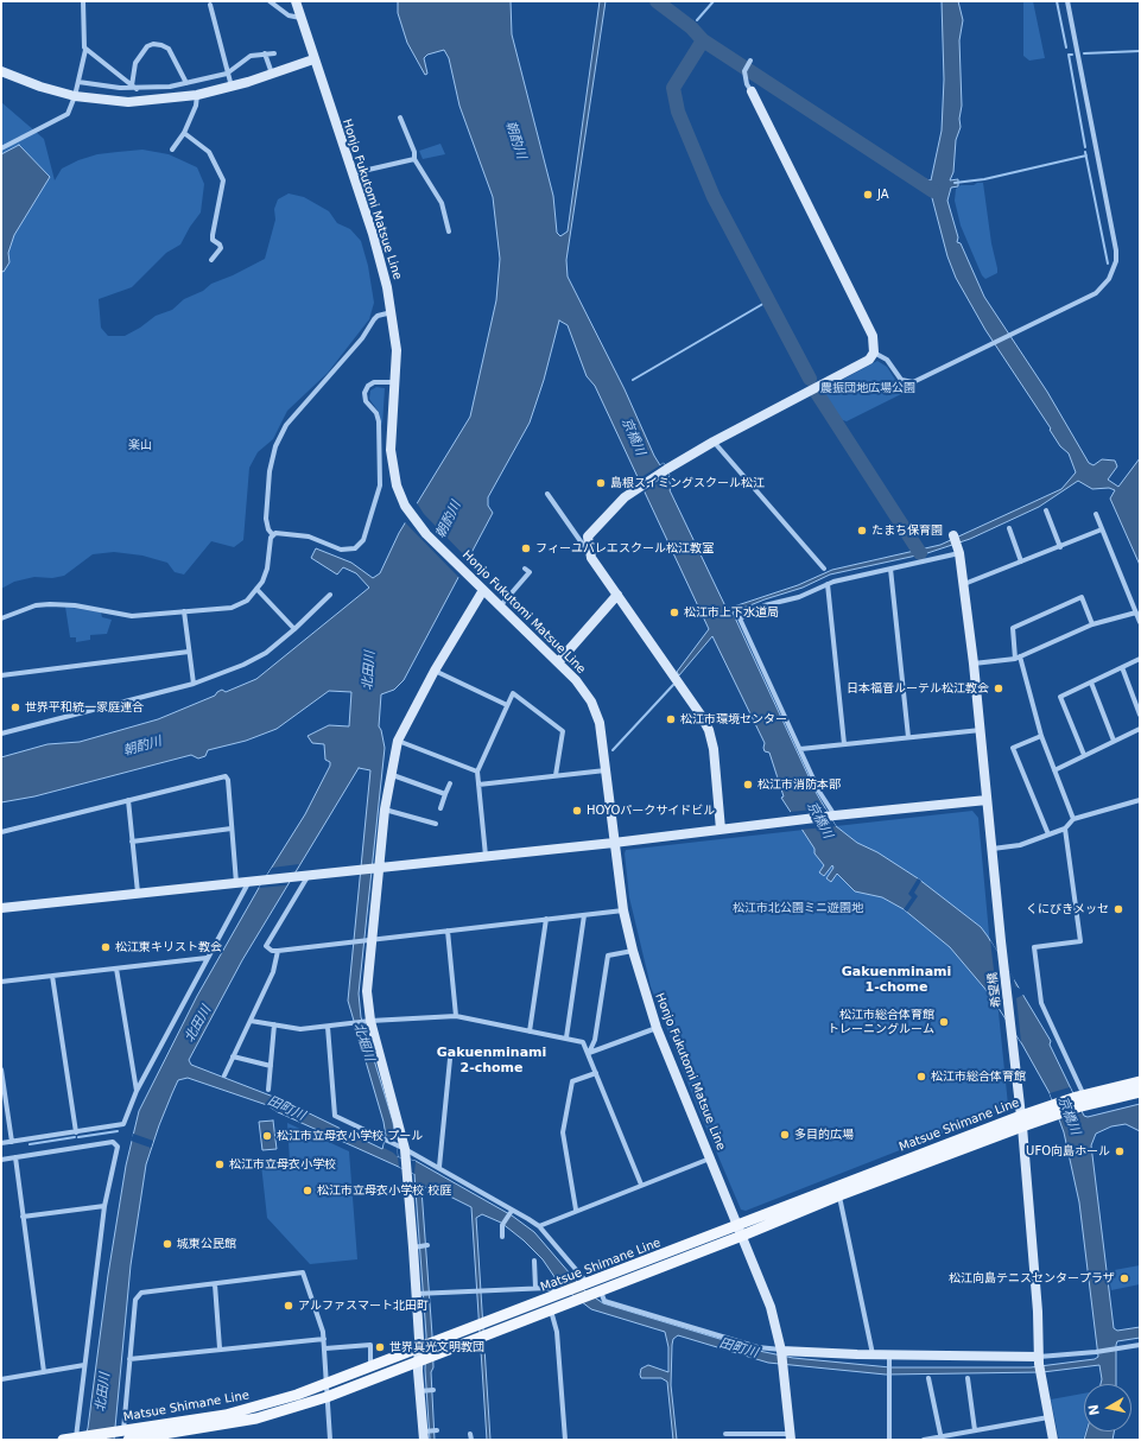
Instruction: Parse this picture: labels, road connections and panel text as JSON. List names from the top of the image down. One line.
{"streets":{"main road":["Matsue Shimane Line"],"street":["Honjo Fukutomi Matsue Line","希望橋"]},"crossings":[["Honjo Fukutomi Matsue Line","Matsue Shimane Line"],["希望橋","Matsue Shimane Line"]],"districts":["Gakuenminami 1-chome","Gakuenminami 2-chome"],"water":["朝酌川","京橋川","北田川","北堀川","田町川"],"parks":["農振団地広場公園","楽山","松江市北公園ミニ遊園地"],"places":["JA","島根スイミングスクール松江","たまち保育園","フィーユバレエスクール松江教室","松江市上下水道局","日本福音ルーテル松江教会","世界平和統一家庭連合","松江市環境センター","松江市消防本部","HOYOパークサイドビル","くにびきメッセ","松江東キリスト教会","松江市総合体育館 トレーニングルーム","松江市総合体育館","多目的広場","松江市立母衣小学校 プール","UFO向島ホール","松江市立母衣小学校","松江市立母衣小学校 校庭","城東公民館","松江向島テニスセンタープラザ","アルファスマート北田町","世界真光文明教団"],"north":"left"}
